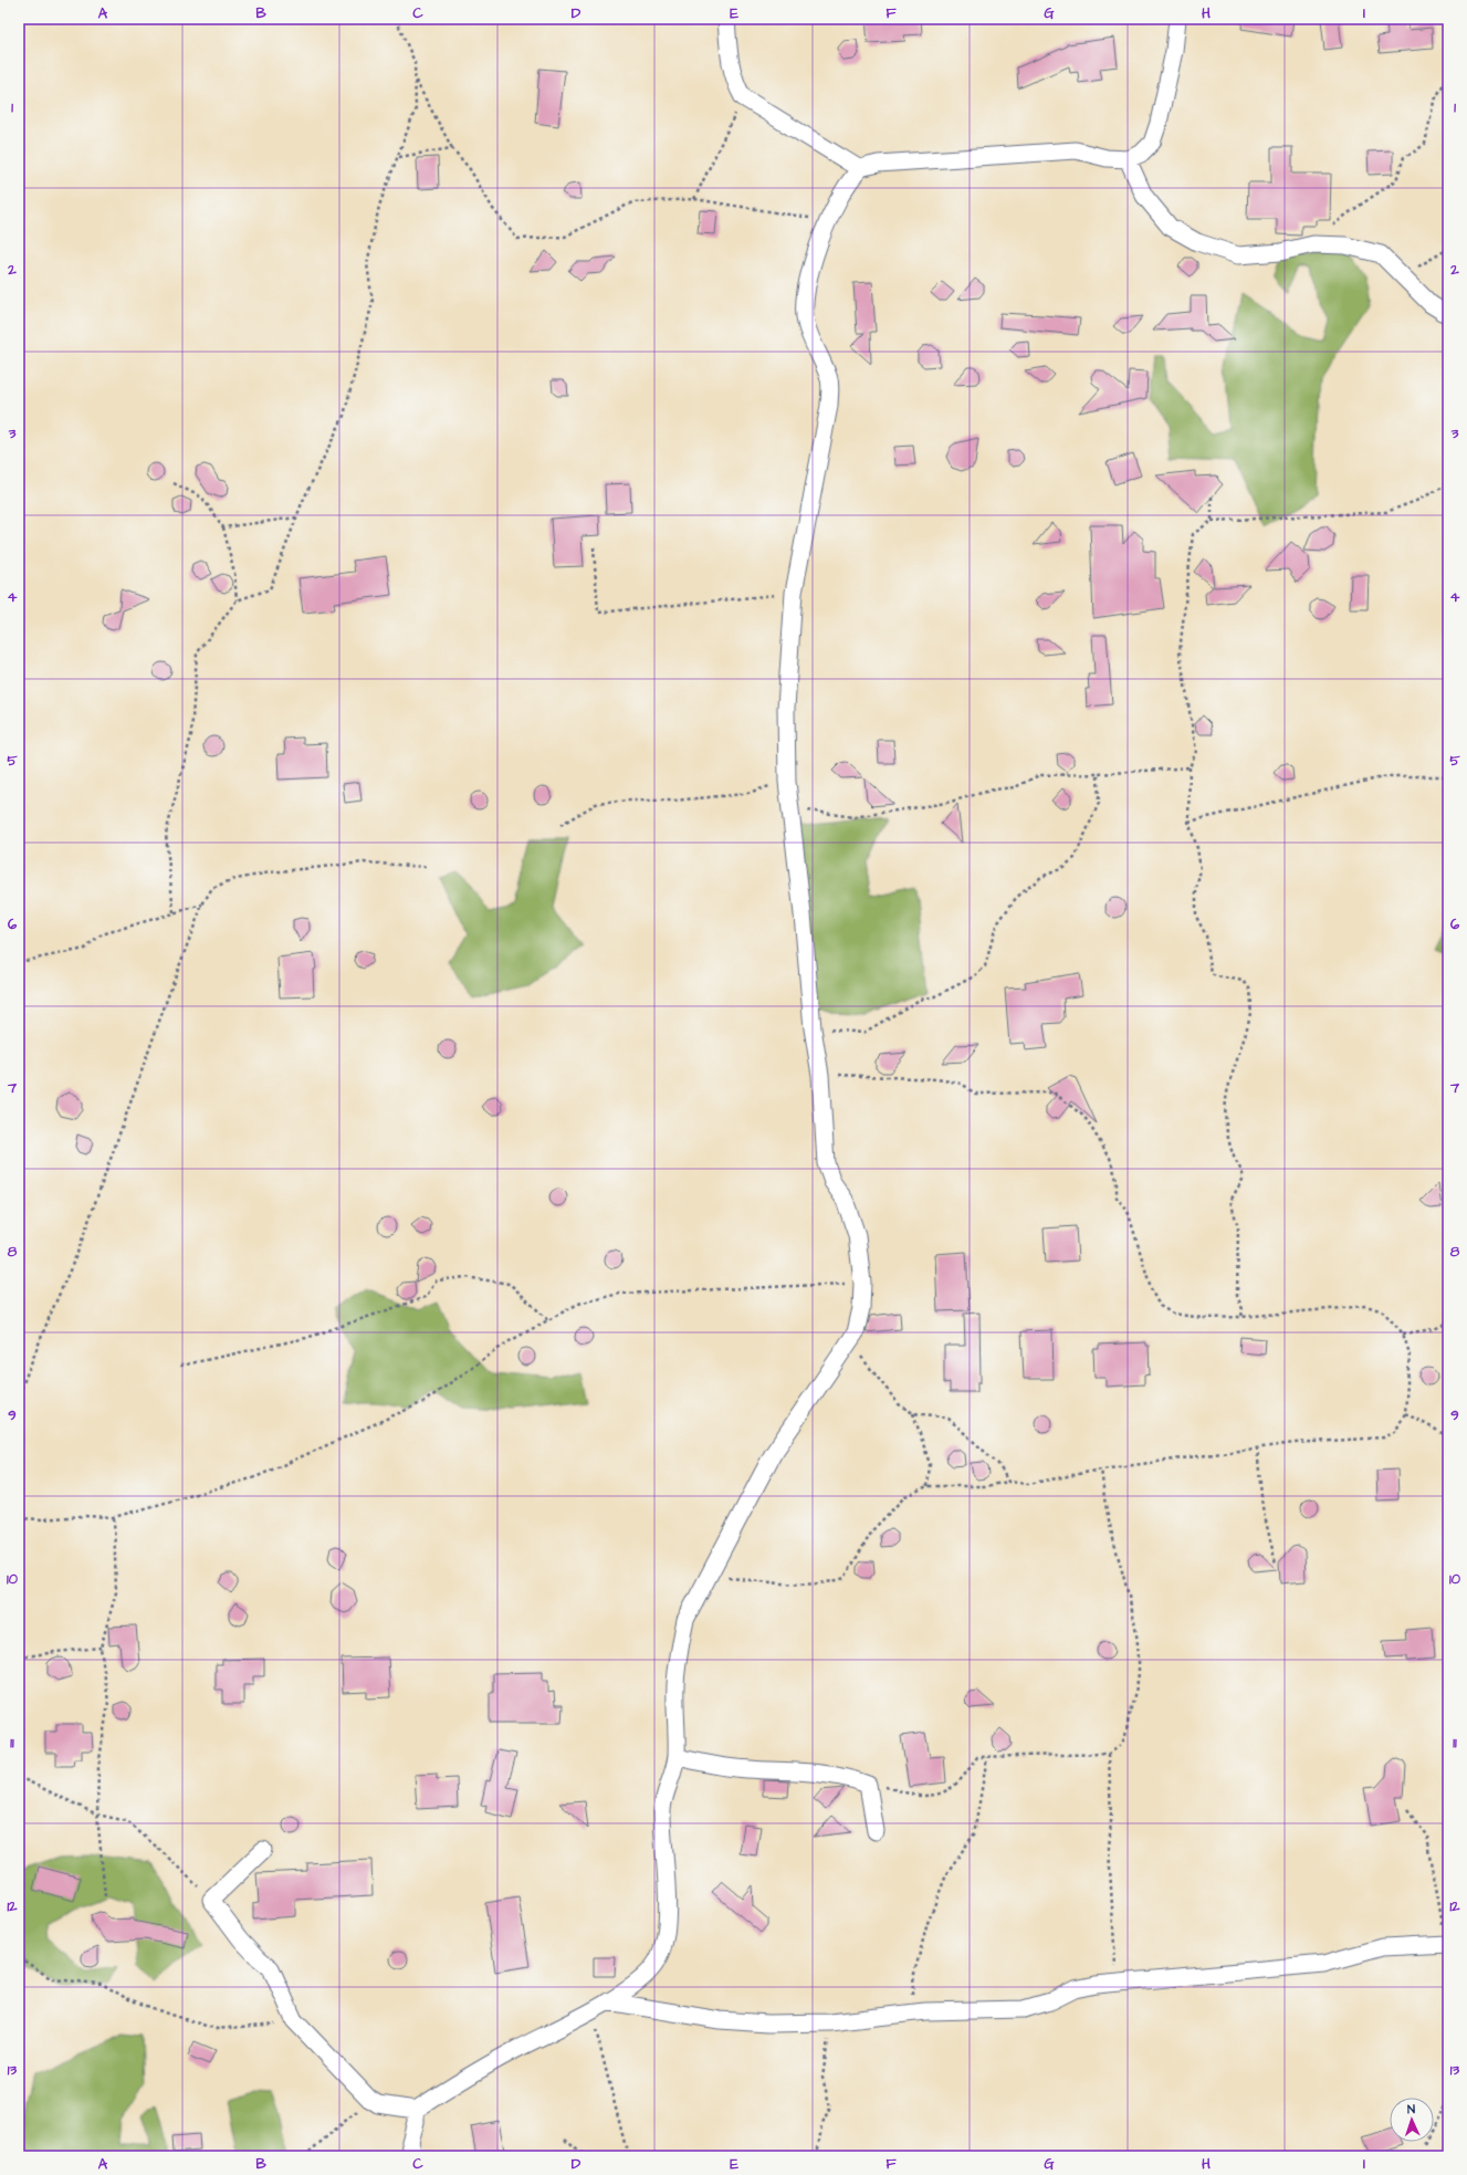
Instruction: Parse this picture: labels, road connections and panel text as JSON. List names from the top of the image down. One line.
{"north":"top","grid":{"columns":["A","B","C","D","E","F","G","H","I"],"rows":["1","2","3","4","5","6","7","8","9","10","11","12","13"]}}
